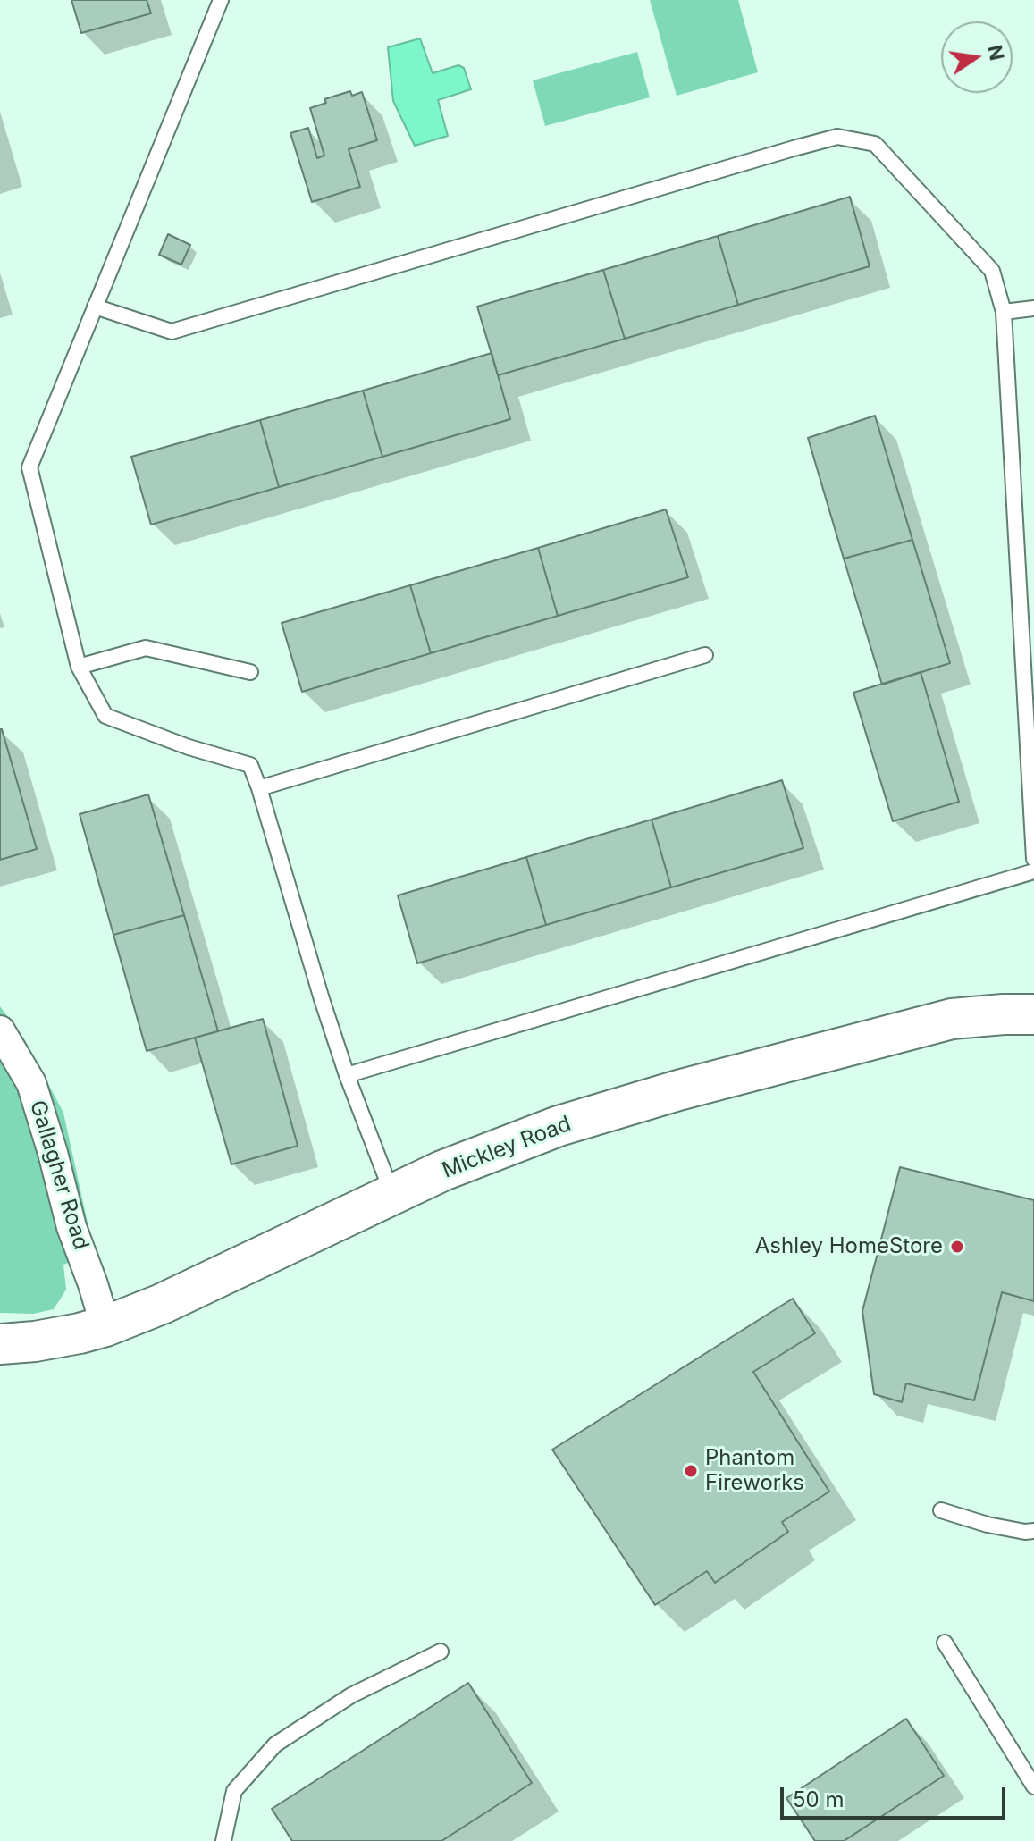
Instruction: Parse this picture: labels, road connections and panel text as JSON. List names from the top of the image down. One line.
{"streets":{"street":["Mickley Road","Gallagher Road"]},"crossings":[["Mickley Road","Gallagher Road"]],"places":["Ashley HomeStore","Phantom Fireworks"],"scale_bar":"50 m","north":"right"}
